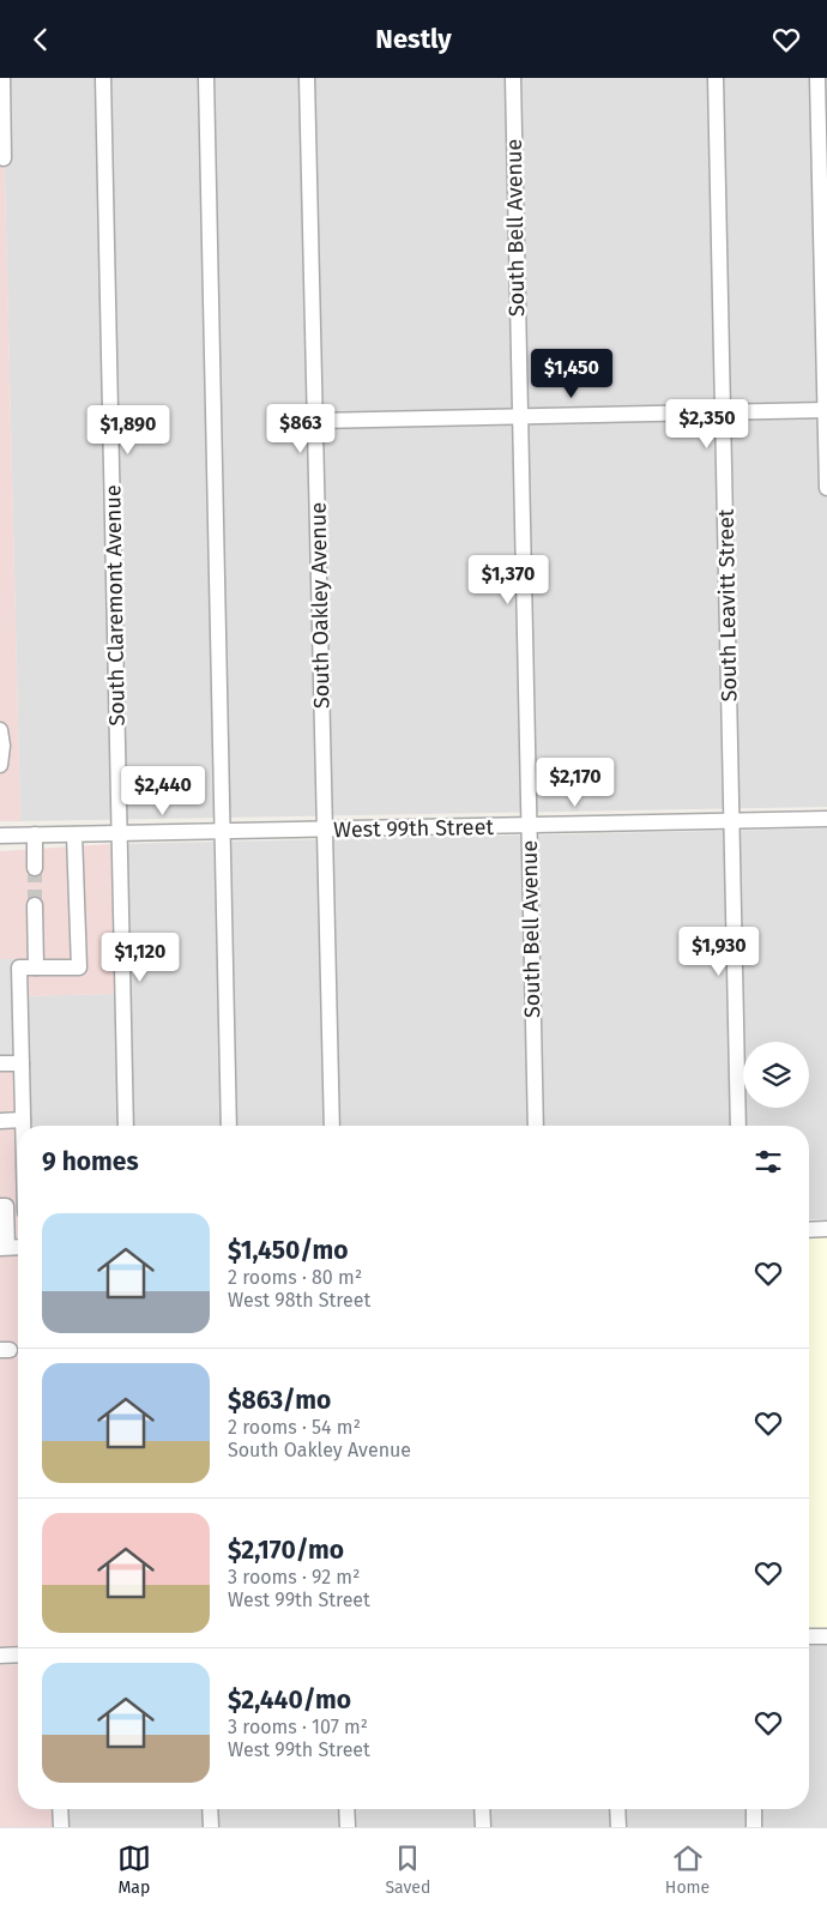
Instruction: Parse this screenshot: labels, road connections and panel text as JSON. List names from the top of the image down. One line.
{"streets":{"street":["South Bell Avenue","South Claremont Avenue","South Oakley Avenue","South Leavitt Street","West 99th Street"]},"crossings":[["South Bell Avenue","West 99th Street"],["South Claremont Avenue","West 99th Street"],["South Oakley Avenue","West 99th Street"],["South Leavitt Street","West 99th Street"]],"page":{"header":"Nestly","price":["$1,450","$2,350","$863","$1,890","$1,370","$2,170","$2,440","$1,930","$1,120"],"heading":"9 homes","list":[{"name":"$1,450/mo","note":"2 rooms · 80 m² · West 98th Street"},{"name":"$863/mo","note":"2 rooms · 54 m² · South Oakley Avenue"},{"name":"$2,170/mo","note":"3 rooms · 92 m² · West 99th Street"},{"name":"$2,440/mo","note":"3 rooms · 107 m² · West 99th Street"}],"tabs":["Map","Saved","Home"]}}
